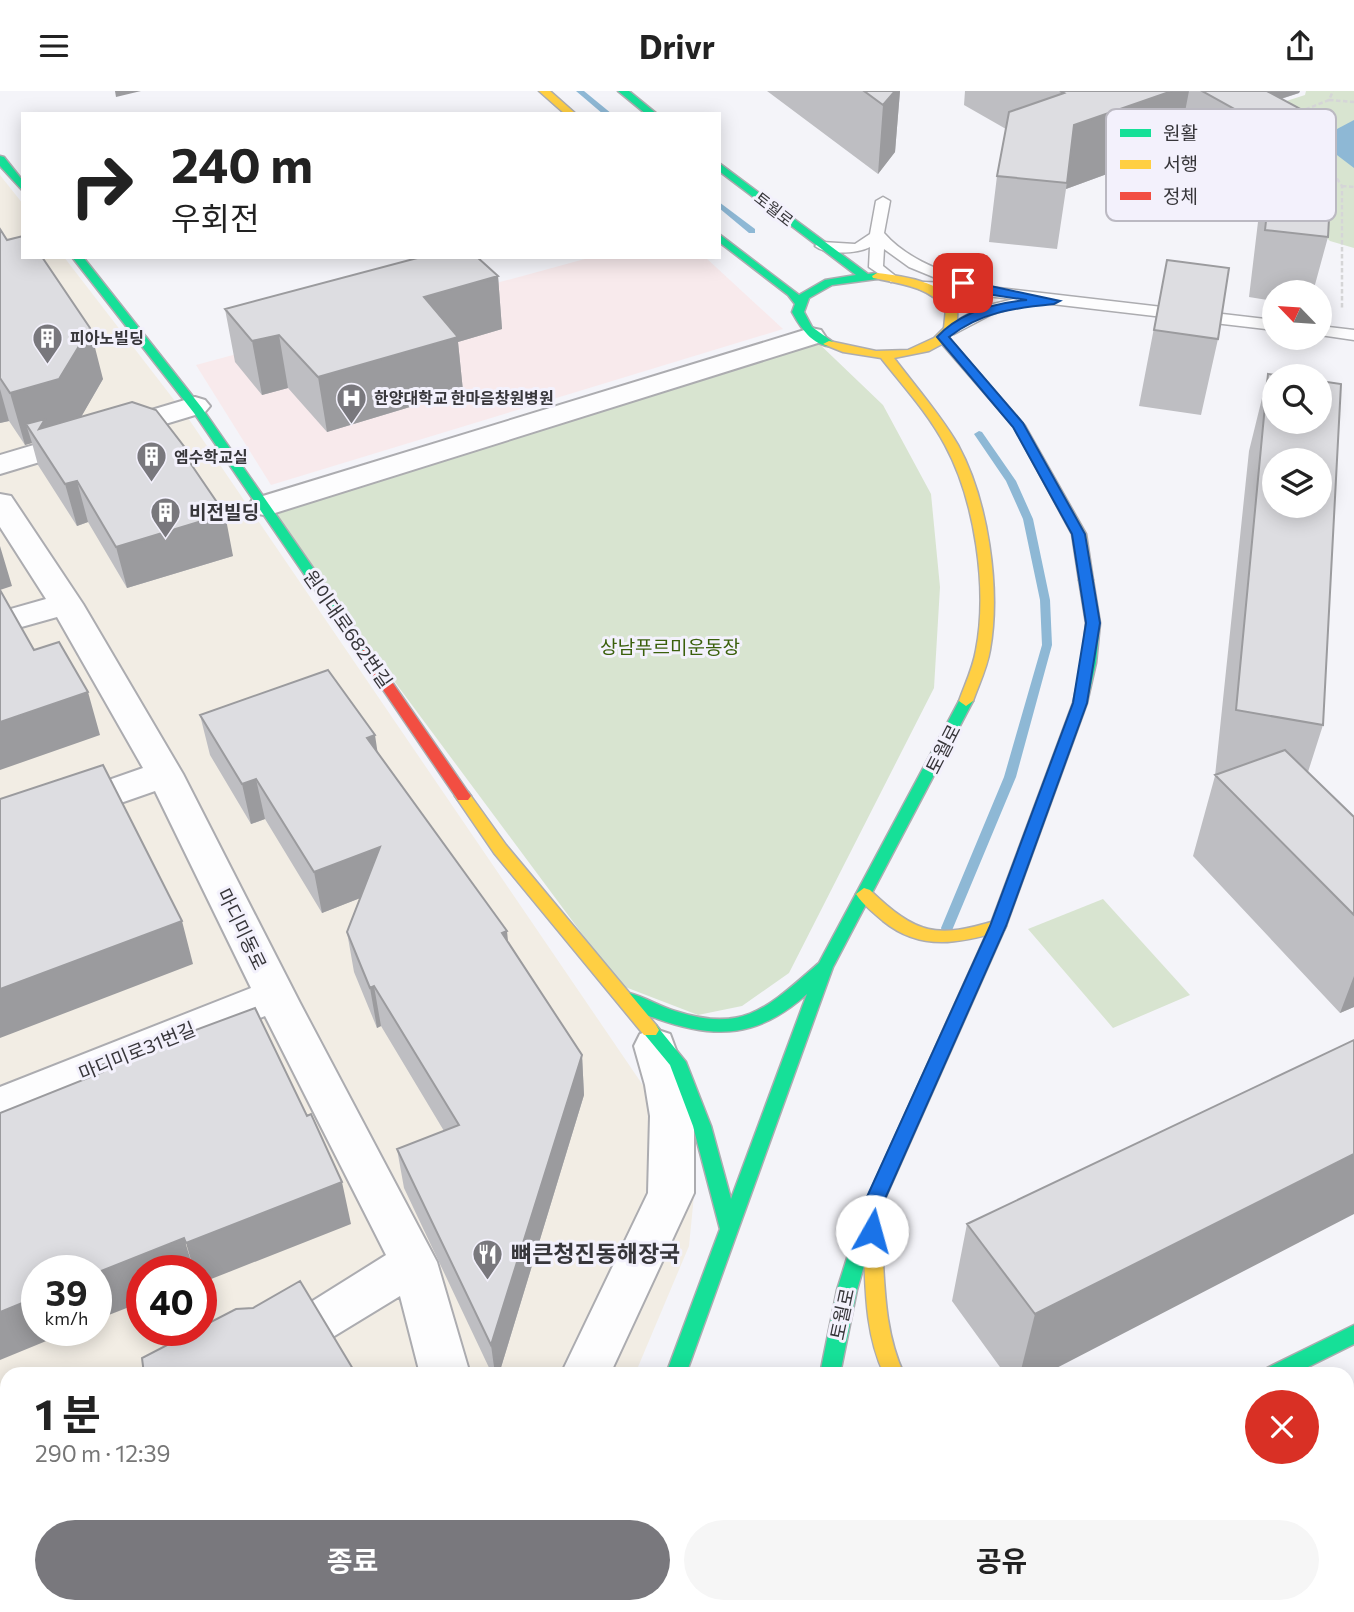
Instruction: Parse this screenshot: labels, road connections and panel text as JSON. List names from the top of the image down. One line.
{"streets":{"street":["토월로","원이대로682번길","마디미동로","마디미로31번길"]},"crossings":[["토월로","원이대로682번길"],["마디미동로","마디미로31번길"]],"parks":["상남푸르미운동장"],"places":{"building":["피아노빌딩","엠수학교실","비전빌딩"],"hospital":["한양대학교 한마음창원병원"],"restaurant":["뼈큰청진동해장국"]},"legend":["원활","서행","정체"],"north":"top left","page":{"header":"Drivr","turn":["240 m","우회전"],"speed":"39 km/h","limit":"40","heading":["1 분","290 m · 12:39"],"buttons":["종료","공유"]}}
